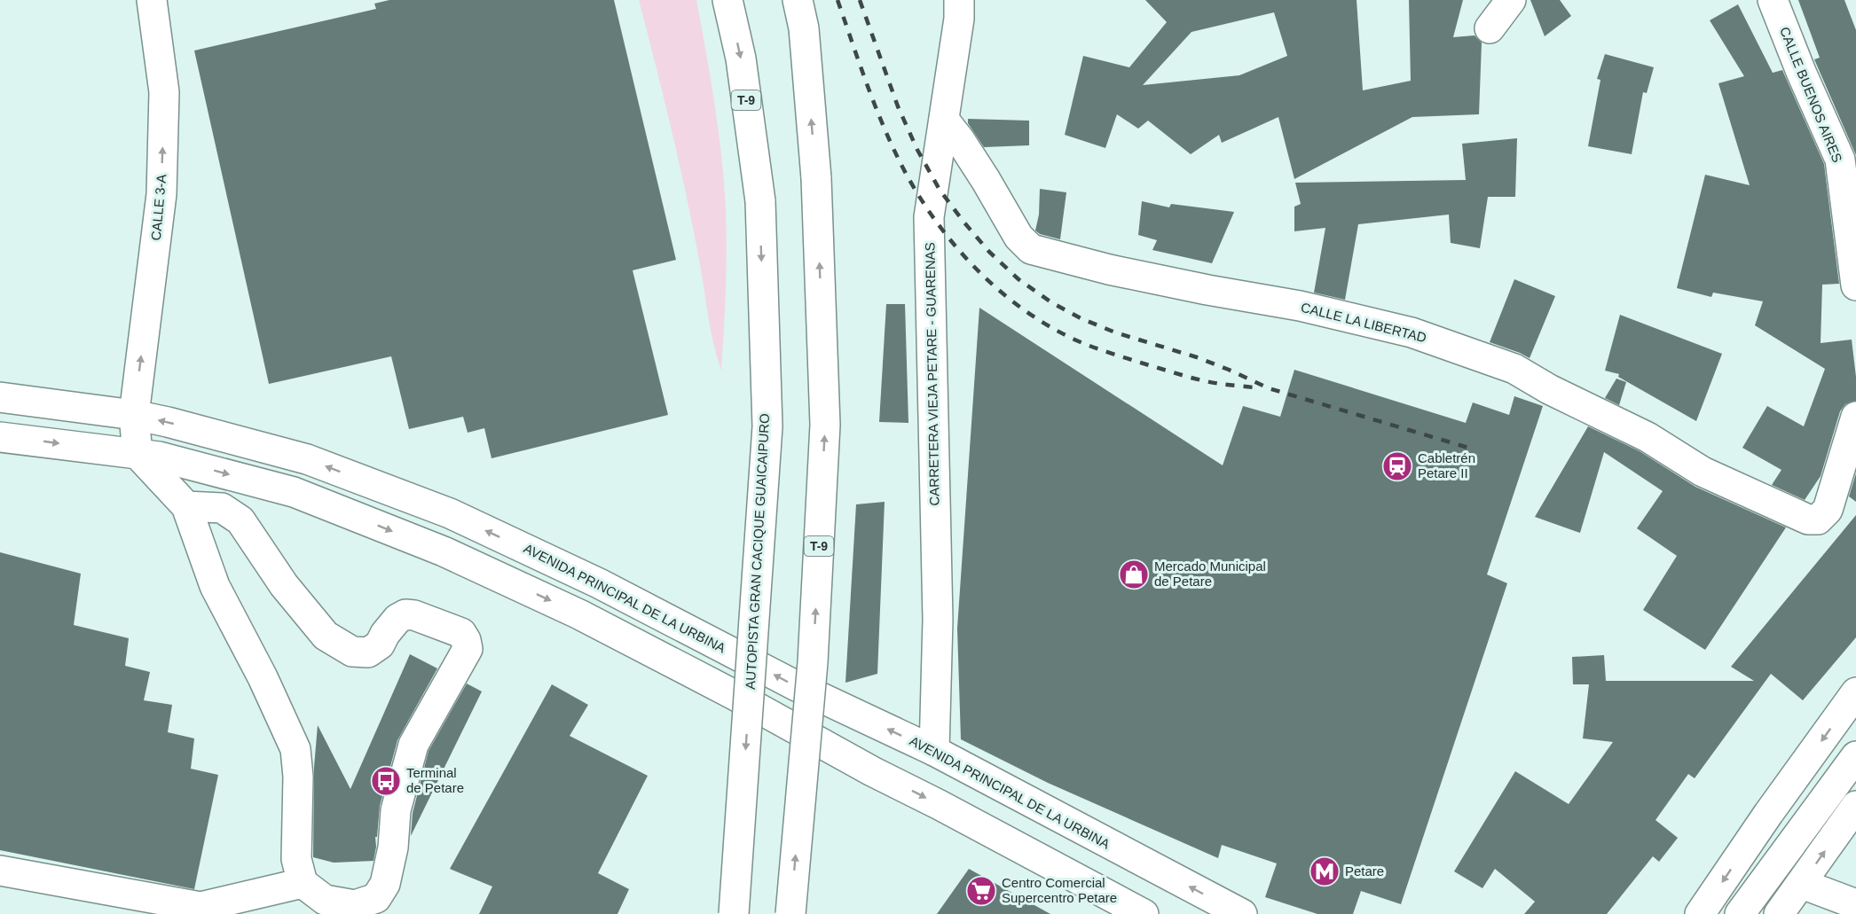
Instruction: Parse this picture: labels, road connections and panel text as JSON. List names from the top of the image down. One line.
{"streets":{"main road":["CALLE BUENOS AIRES","T-9","CALLE 3-A","CALLE LA LIBERTAD","CARRETERA VIEJA PETARE - GUARENAS","AUTOPISTA GRAN CACIQUE GUAICAIPURO","AVENIDA PRINCIPAL DE LA URBINA"]},"crossings":[["CALLE 3-A","AVENIDA PRINCIPAL DE LA URBINA"],["CALLE LA LIBERTAD","CARRETERA VIEJA PETARE - GUARENAS"],["CARRETERA VIEJA PETARE - GUARENAS","AVENIDA PRINCIPAL DE LA URBINA"]],"one_way":["CALLE 3-A"],"places":{"station":["Cabletrén Petare II"],"shop":["Mercado Municipal de Petare"],"bus stop":["Terminal de Petare"],"metro station":["Petare"],"supermarket":["Centro Comercial Supercentro Petare"]}}
